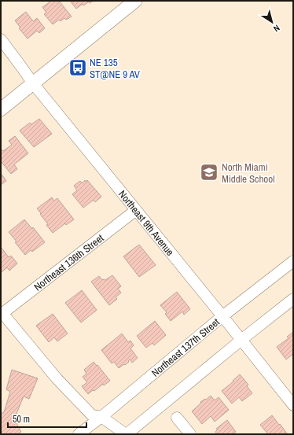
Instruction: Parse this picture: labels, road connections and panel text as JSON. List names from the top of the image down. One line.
{"streets":{"street":["Northeast 9th Avenue","Northeast 136th Street","Northeast 137th Street"]},"crossings":[["Northeast 9th Avenue","Northeast 136th Street"],["Northeast 9th Avenue","Northeast 137th Street"]],"places":{"bus stop":["NE 135 ST@NE 9 AV"],"school or university":["North Miami Middle School"]},"scale_bar":"50 m","north":"bottom right"}
